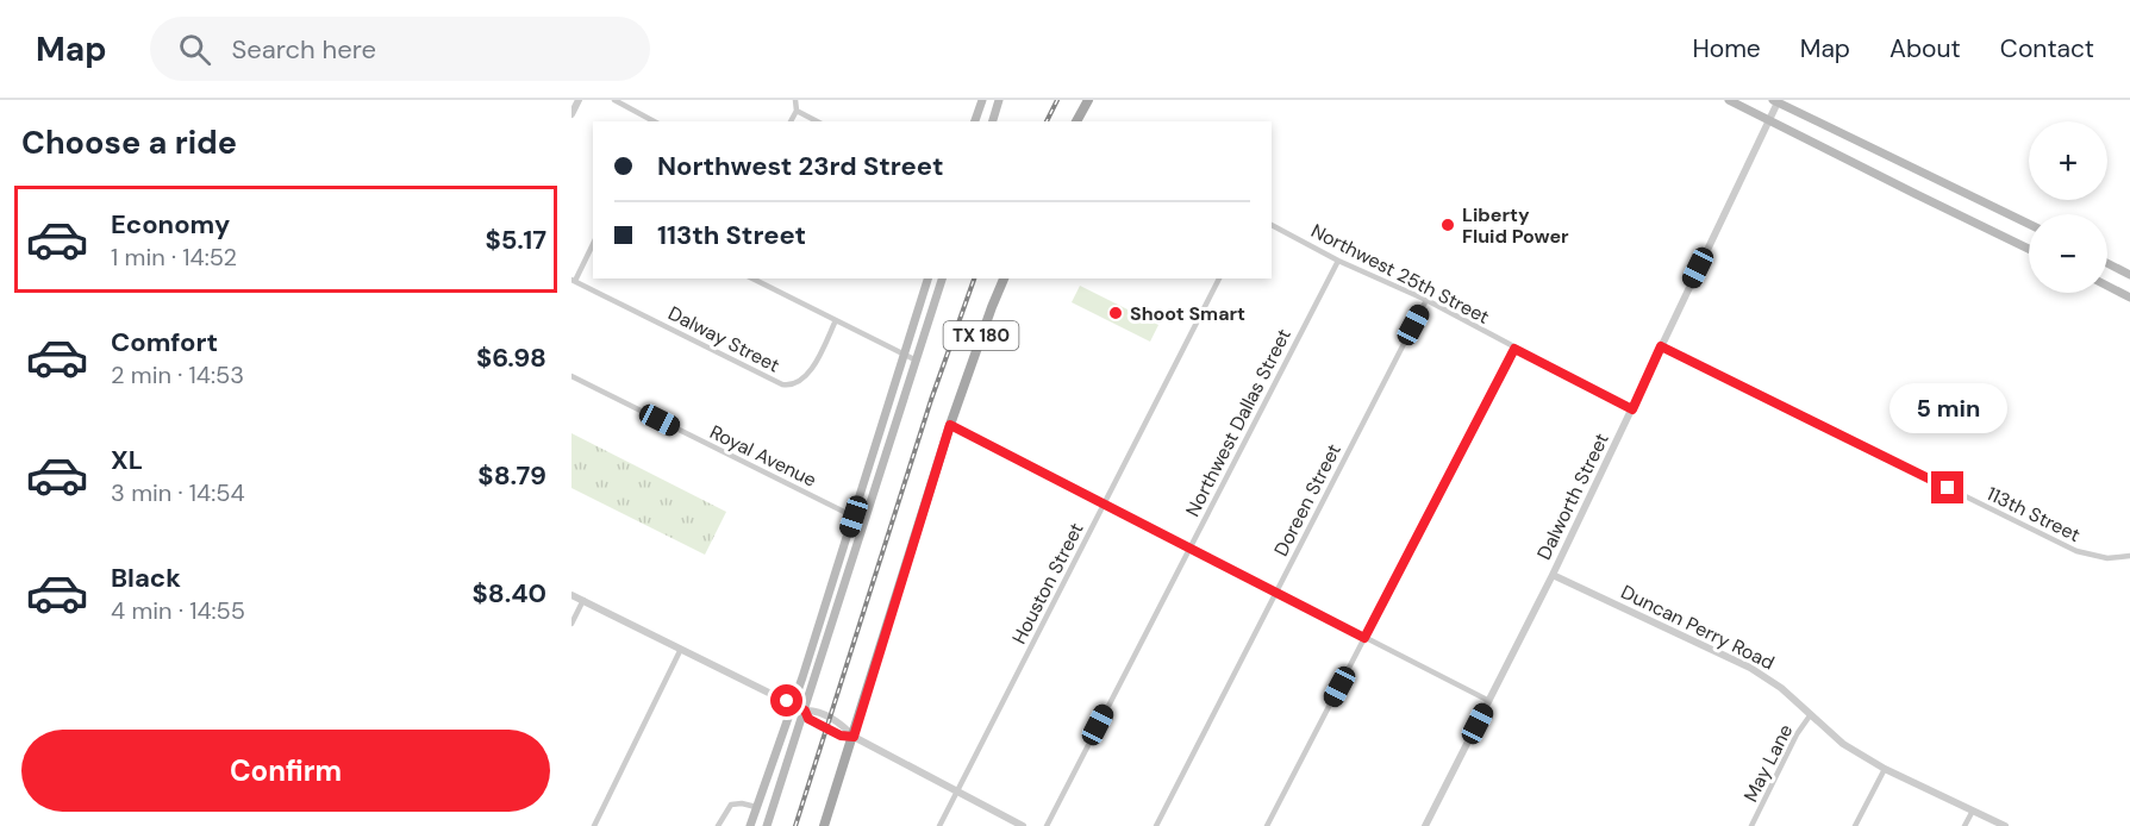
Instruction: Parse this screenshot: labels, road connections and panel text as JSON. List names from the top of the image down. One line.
{"streets":{"main road":["TX 180"],"street":["Northwest 25th Street","Dalway Street","Northwest Dallas Street","Royal Avenue","Dalworth Street","Doreen Street","113th Street","Houston Street","Duncan Perry Road","May Lane"]},"crossings":[["Northwest 25th Street","Northwest Dallas Street"],["Northwest 25th Street","Dalworth Street"],["Northwest 25th Street","Doreen Street"],["Dalworth Street","113th Street"],["Dalworth Street","Duncan Perry Road"],["Duncan Perry Road","May Lane"]],"places":["Liberty Fluid Power","Shoot Smart"],"page":{"header":"Map","search":"Search here","nav":["Home","Map","About","Contact"],"heading":"Choose a ride","map_buttons":["+","−"],"banner":["Northwest 23rd Street","113th Street"],"list":[{"name":"Economy","note":"1 min · 14:52","value":"$5.17"},{"name":"Comfort","note":"2 min · 14:53","value":"$6.98"},{"name":"XL","note":"3 min · 14:54","value":"$8.79"},{"name":"Black","note":"4 min · 14:55","value":"$8.40"}],"bubble":"5 min","buttons":"Confirm"}}
